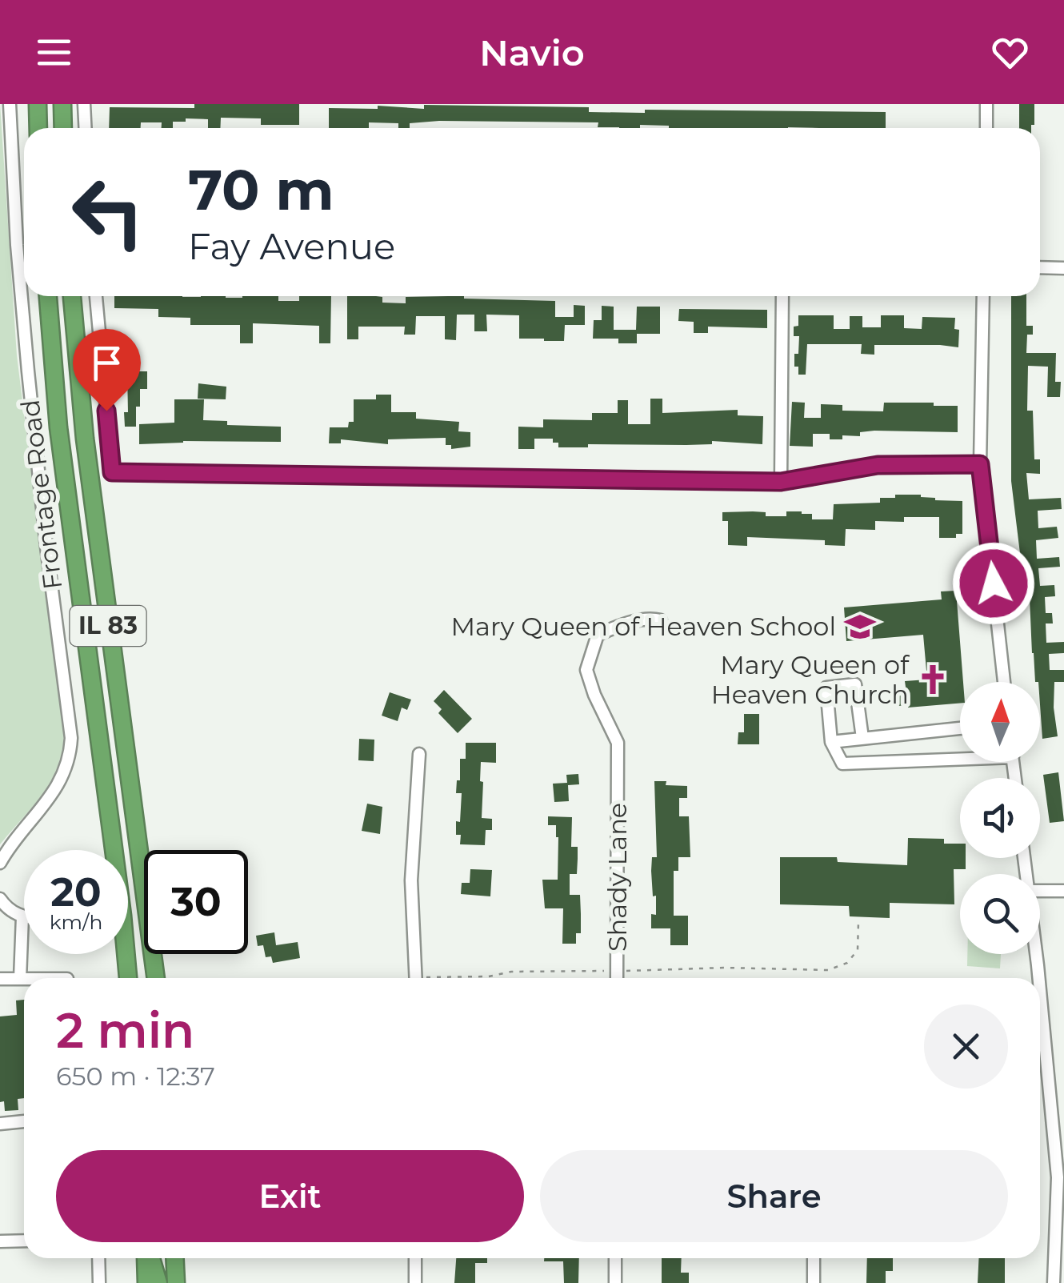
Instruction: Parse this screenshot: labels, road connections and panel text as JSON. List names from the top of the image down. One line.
{"streets":{"highway":["IL 83"],"street":["Frontage Road","Shady Lane"]},"places":{"school or university":["Mary Queen of Heaven School"],"church":["Mary Queen of Heaven Church"]},"north":"top","page":{"header":"Navio","turn":["70 m","Fay Avenue"],"speed":"20 km/h","limit":"30","heading":["2 min","650 m · 12:37"],"buttons":["Exit","Share"]}}
